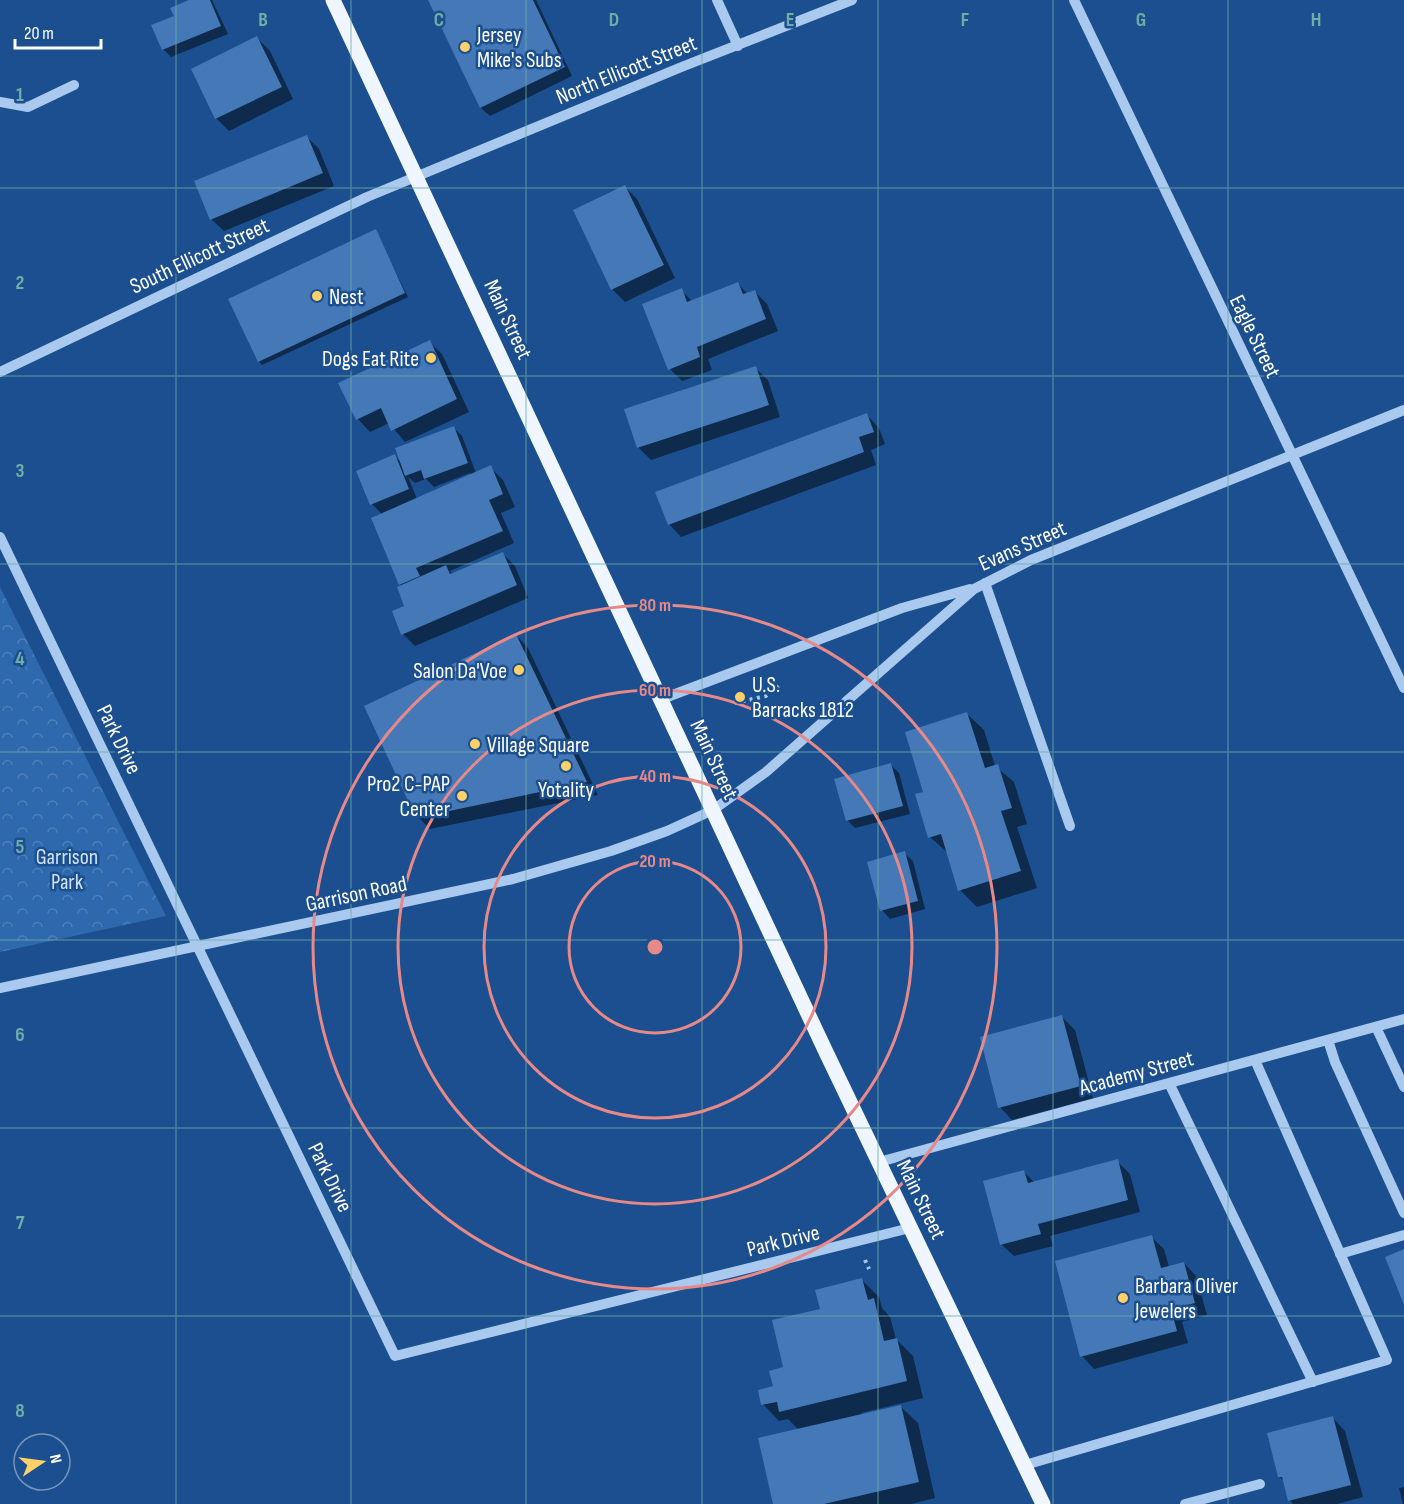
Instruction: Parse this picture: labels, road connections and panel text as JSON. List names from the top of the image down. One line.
{"streets":{"main road":["Main Street"],"street":["North Ellicott Street","South Ellicott Street","Eagle Street","Evans Street","Park Drive","Garrison Road","Academy Street"]},"crossings":[["North Ellicott Street","South Ellicott Street"],["North Ellicott Street","Main Street"],["South Ellicott Street","Main Street"],["Main Street","Evans Street"],["Main Street","Park Drive"],["Main Street","Garrison Road"],["Main Street","Academy Street"],["Eagle Street","Evans Street"],["Evans Street","Garrison Road"],["Park Drive","Garrison Road"]],"parks":["Garrison Park"],"places":["Jersey Mike's Subs","Nest","Dogs Eat Rite","Salon Da'Voe","U.S. Barracks 1812","Village Square","Yotality","Pro2 C-PAP Center","Barbara Oliver Jewelers"],"scale_bar":"20 m","north":"right","grid":{"columns":["B","C","D","E","F","G","H"],"rows":["1","2","3","4","5","6","7","8"]},"rings":["80 m","60 m","40 m","20 m"]}
